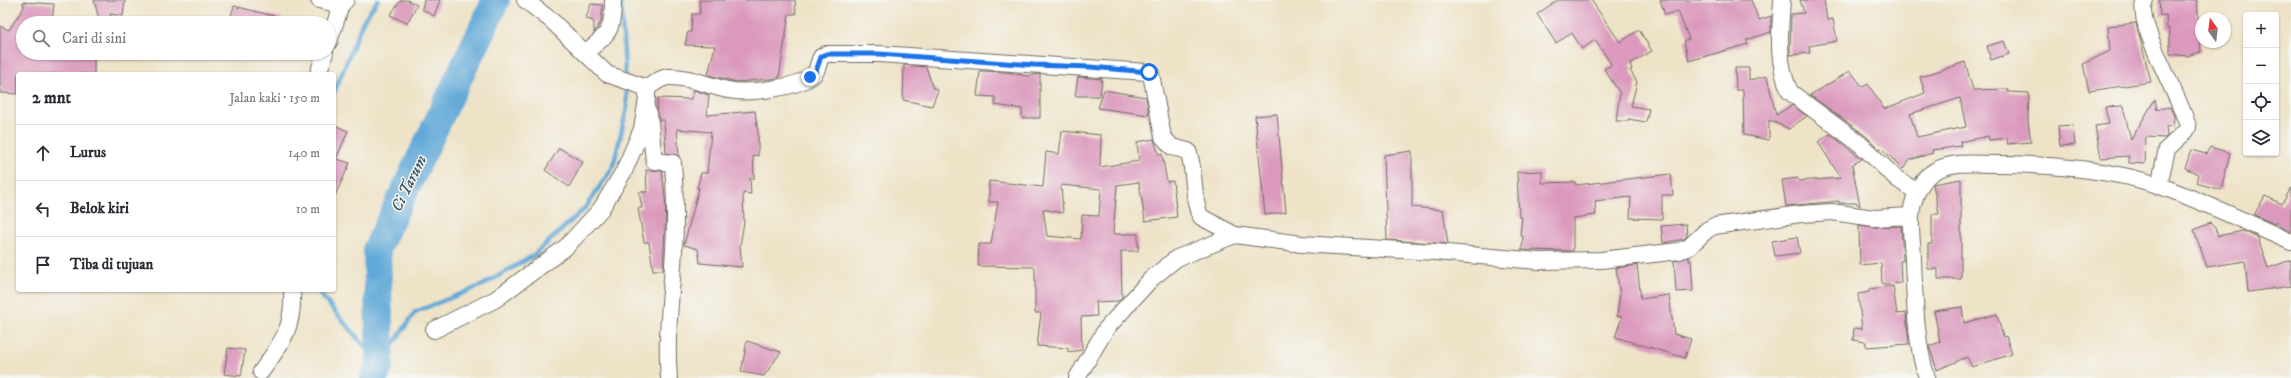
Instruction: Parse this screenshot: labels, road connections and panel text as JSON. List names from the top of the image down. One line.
{"water":["Ci Tarum"],"north":"top","page":{"map_buttons":["+","−"],"search":"Cari di sini","heading":["2 mnt","Jalan kaki · 150 m"],"list":[["Lurus","140 m"],["Belok kiri","10 m"],"Tiba di tujuan"]}}
